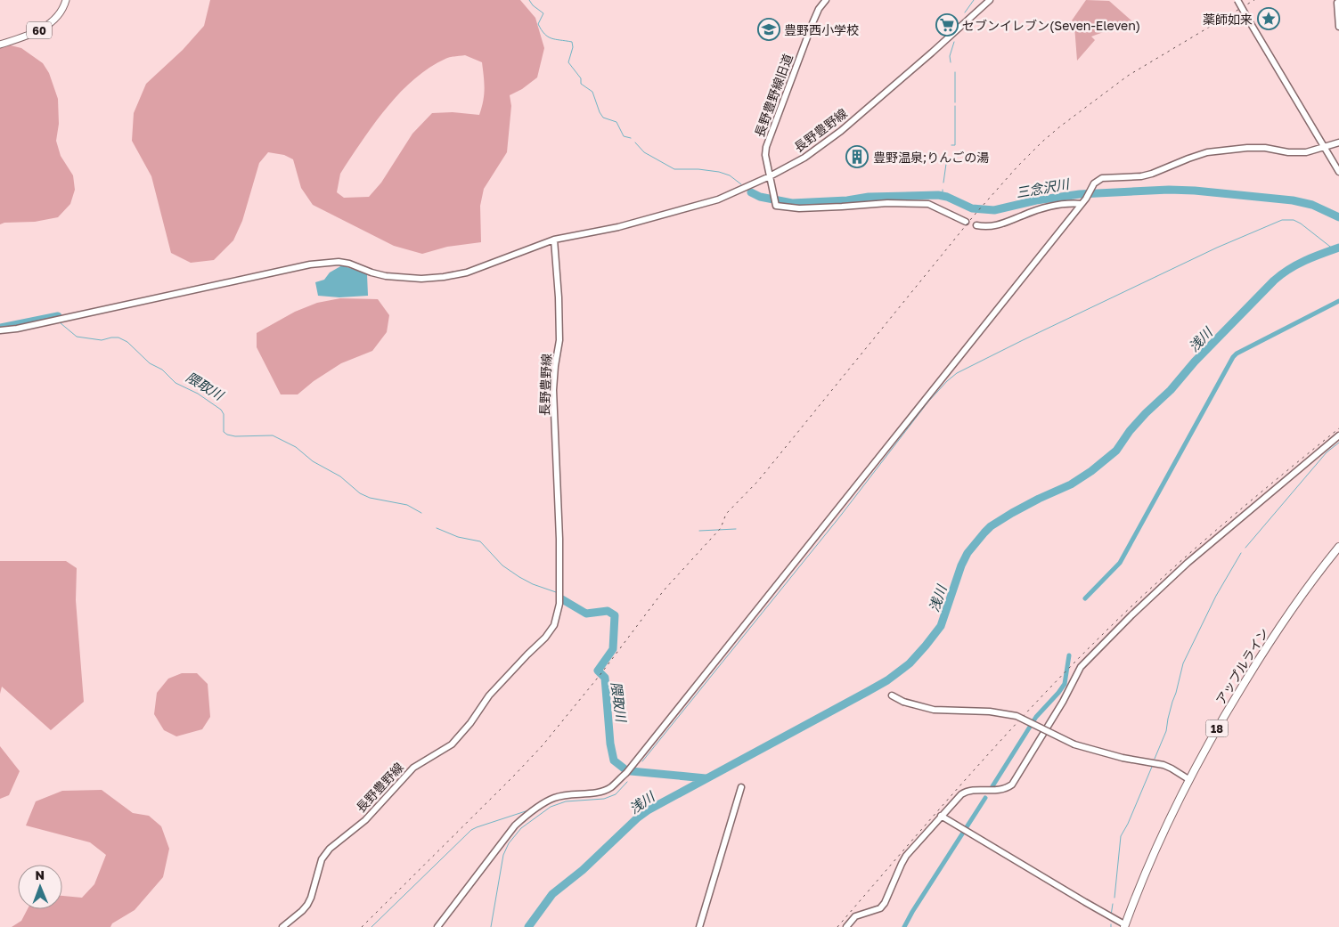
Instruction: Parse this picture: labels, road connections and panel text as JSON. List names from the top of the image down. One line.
{"streets":{"highway":["アップルライン","18"],"main road":["60"],"street":["長野豊野線旧道","長野豊野線"]},"crossings":[["長野豊野線旧道","長野豊野線"]],"water":["三念沢川","浅川","隈取川"],"places":{"place":["薬師如来"],"supermarket":["セブンイレブン(Seven-Eleven)"],"school or university":["豊野西小学校"],"building":["豊野温泉;りんごの湯"]},"north":"top"}
